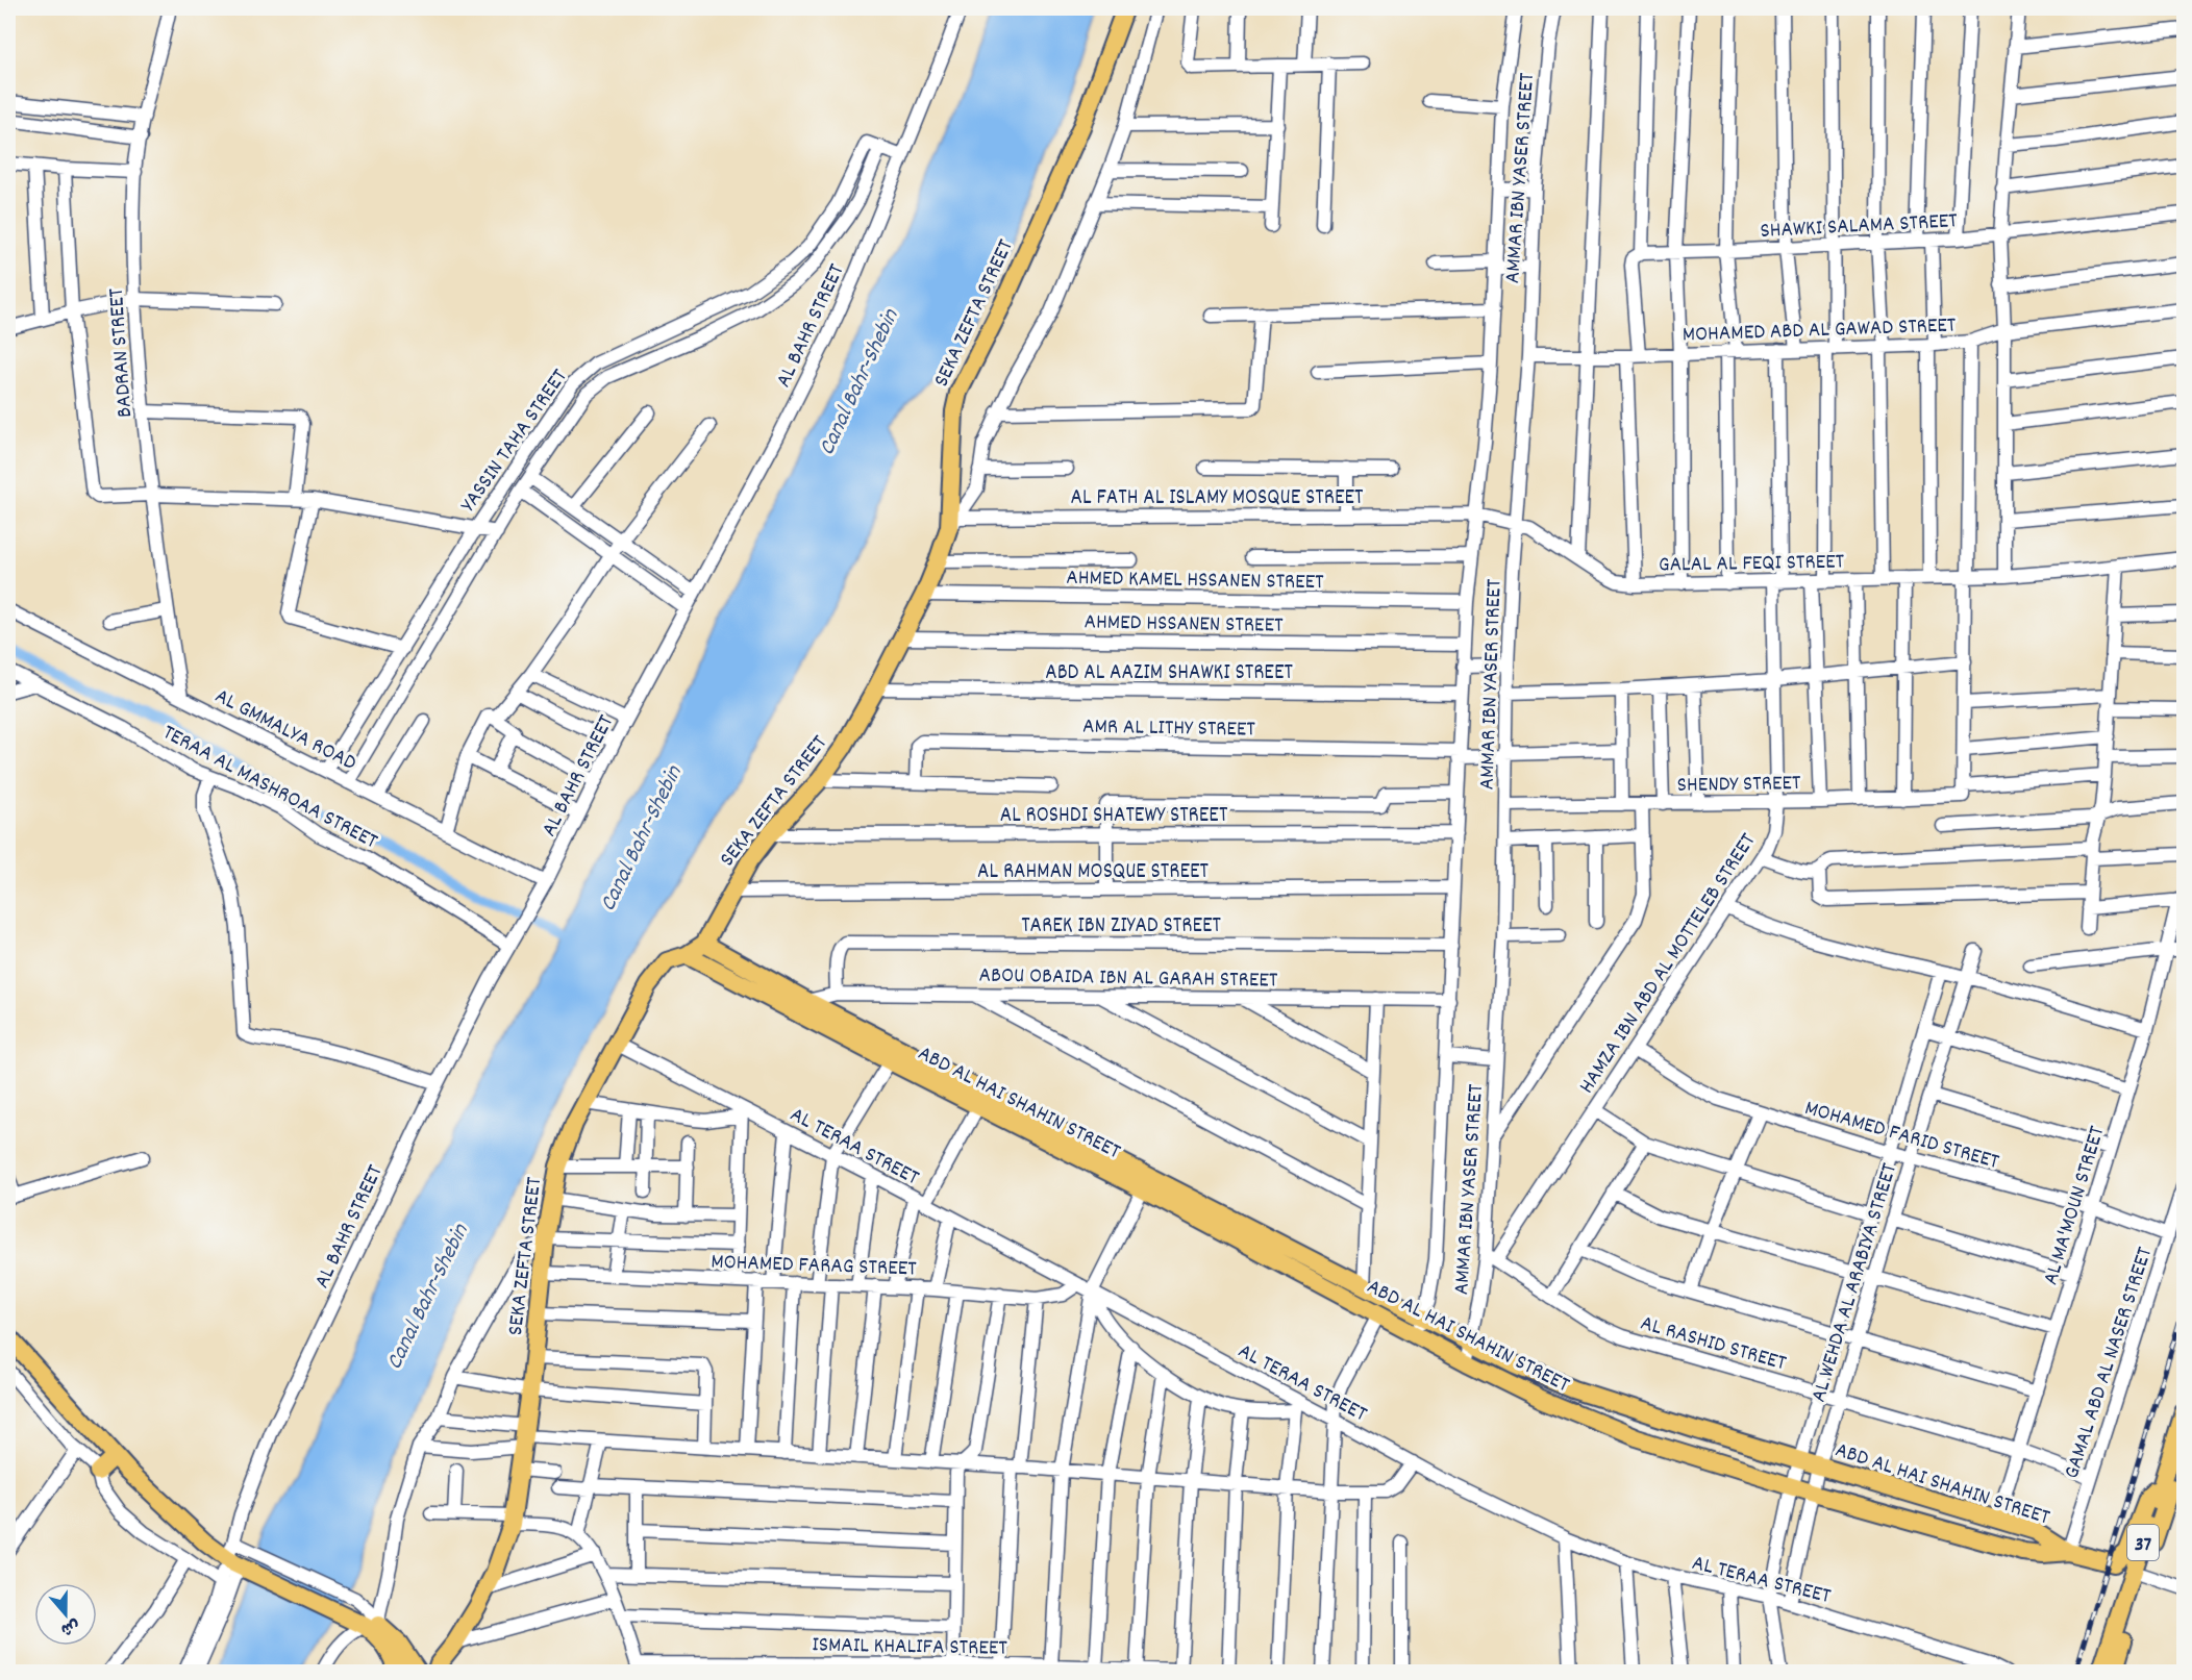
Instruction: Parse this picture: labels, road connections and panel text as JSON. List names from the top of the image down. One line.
{"streets":{"main road":["SEKA ZEFTA STREET","ABD AL HAI SHAHIN STREET","37"],"street":["AMMAR IBN YASER STREET","SHAWKI SALAMA STREET","AL BAHR STREET","MOHAMED ABD AL GAWAD STREET","BADRAN STREET","YASSIN TAHA STREET","AL FATH AL ISLAMY MOSQUE STREET","GALAL AL FEQI STREET","AHMED KAMEL HSSANEN STREET","AHMED HSSANEN STREET","ABD AL AAZIM SHAWKI STREET","AMR AL LITHY STREET","AL GMMALYA ROAD","SHENDY STREET","TERAA AL MASHROAA STREET","AL ROSHDI SHATEWY STREET","AL RAHMAN MOSQUE STREET","TAREK IBN ZIYAD STREET","HAMZA IBN ABD AL MOTTELEB STREET","ABOU OBAIDA IBN AL GARAH STREET","MOHAMED FARID STREET","AL TERAA STREET","AL MA'MOUN STREET","MOHAMED FARAG STREET","AL WEHDA AL ARABIYA STREET","AL RASHID STREET","GAMAL ABD AL NASER STREET","ISMAIL KHALIFA STREET"]},"crossings":[["AMMAR IBN YASER STREET","MOHAMED ABD AL GAWAD STREET"],["AMMAR IBN YASER STREET","AL FATH AL ISLAMY MOSQUE STREET"],["AMMAR IBN YASER STREET","GALAL AL FEQI STREET"],["AMMAR IBN YASER STREET","AHMED KAMEL HSSANEN STREET"],["AMMAR IBN YASER STREET","AHMED HSSANEN STREET"],["AMMAR IBN YASER STREET","ABD AL AAZIM SHAWKI STREET"],["AMMAR IBN YASER STREET","AMR AL LITHY STREET"],["AMMAR IBN YASER STREET","SHENDY STREET"],["AMMAR IBN YASER STREET","AL ROSHDI SHATEWY STREET"],["AMMAR IBN YASER STREET","AL RAHMAN MOSQUE STREET"],["AMMAR IBN YASER STREET","TAREK IBN ZIYAD STREET"],["AMMAR IBN YASER STREET","HAMZA IBN ABD AL MOTTELEB STREET"],["AMMAR IBN YASER STREET","ABOU OBAIDA IBN AL GARAH STREET"],["AMMAR IBN YASER STREET","ABD AL HAI SHAHIN STREET"],["AMMAR IBN YASER STREET","AL RASHID STREET"],["SEKA ZEFTA STREET","AL FATH AL ISLAMY MOSQUE STREET"],["SEKA ZEFTA STREET","AHMED KAMEL HSSANEN STREET"],["SEKA ZEFTA STREET","AHMED HSSANEN STREET"],["SEKA ZEFTA STREET","ABD AL AAZIM SHAWKI STREET"],["SEKA ZEFTA STREET","AL ROSHDI SHATEWY STREET"],["SEKA ZEFTA STREET","AL RAHMAN MOSQUE STREET"],["SEKA ZEFTA STREET","ABD AL HAI SHAHIN STREET"],["SEKA ZEFTA STREET","AL TERAA STREET"],["SEKA ZEFTA STREET","MOHAMED FARAG STREET"],["AL BAHR STREET","AL GMMALYA ROAD"],["AL BAHR STREET","TERAA AL MASHROAA STREET"],["MOHAMED ABD AL GAWAD STREET","HAMZA IBN ABD AL MOTTELEB STREET"],["BADRAN STREET","AL GMMALYA ROAD"],["YASSIN TAHA STREET","AL GMMALYA ROAD"],["AL FATH AL ISLAMY MOSQUE STREET","GALAL AL FEQI STREET"],["GALAL AL FEQI STREET","HAMZA IBN ABD AL MOTTELEB STREET"],["SHENDY STREET","HAMZA IBN ABD AL MOTTELEB STREET"],["TAREK IBN ZIYAD STREET","ABOU OBAIDA IBN AL GARAH STREET"],["HAMZA IBN ABD AL MOTTELEB STREET","MOHAMED FARID STREET"],["HAMZA IBN ABD AL MOTTELEB STREET","AL RASHID STREET"],["ABOU OBAIDA IBN AL GARAH STREET","ABD AL HAI SHAHIN STREET"],["ABD AL HAI SHAHIN STREET","AL MA'MOUN STREET"],["ABD AL HAI SHAHIN STREET","AL WEHDA AL ARABIYA STREET"],["ABD AL HAI SHAHIN STREET","GAMAL ABD AL NASER STREET"],["MOHAMED FARID STREET","AL MA'MOUN STREET"],["MOHAMED FARID STREET","AL WEHDA AL ARABIYA STREET"],["MOHAMED FARID STREET","GAMAL ABD AL NASER STREET"],["AL TERAA STREET","MOHAMED FARAG STREET"],["AL TERAA STREET","AL WEHDA AL ARABIYA STREET"],["AL MA'MOUN STREET","AL RASHID STREET"],["AL WEHDA AL ARABIYA STREET","AL RASHID STREET"],["AL RASHID STREET","GAMAL ABD AL NASER STREET"]],"water":["Canal Bahr-Shebin"],"north":"bottom"}
